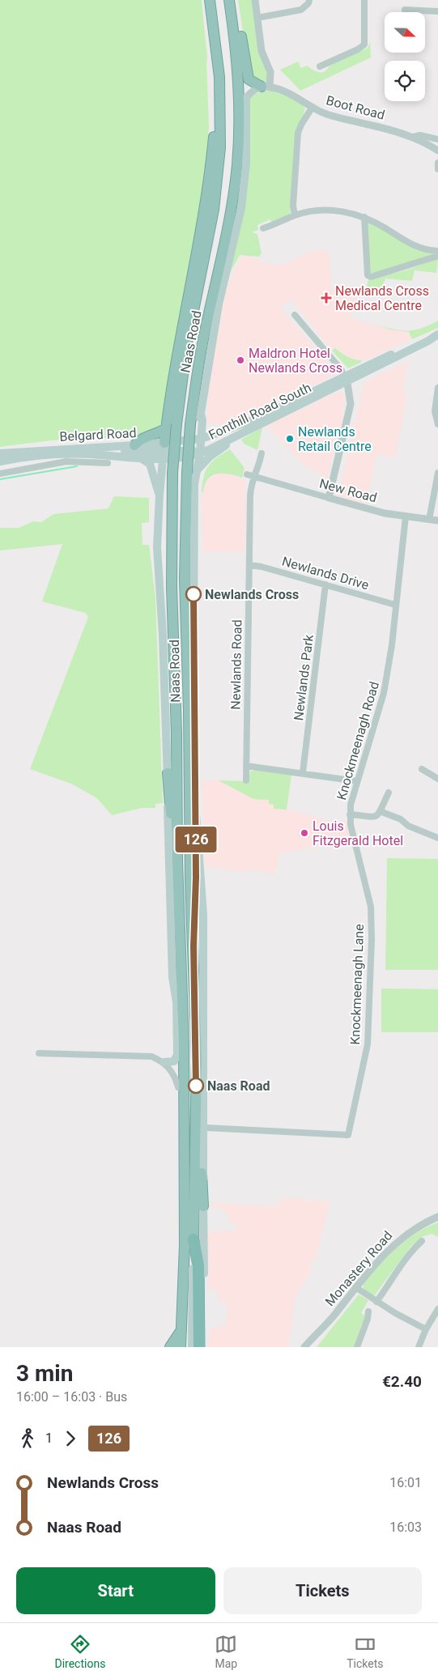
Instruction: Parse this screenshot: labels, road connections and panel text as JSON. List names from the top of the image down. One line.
{"streets":{"highway":["Naas Road"],"main road":["Fonthill Road South","Belgard Road"],"street":["Boot Road","New Road","Newlands Drive","Newlands Road","Newlands Park","Knockmeenagh Road","Knockmeenagh Lane","Monastery Road"]},"crossings":[["Naas Road","Fonthill Road South"],["Naas Road","Belgard Road"],["Naas Road","Knockmeenagh Lane"],["Fonthill Road South","Belgard Road"],["New Road","Newlands Road"],["New Road","Knockmeenagh Road"],["Newlands Drive","Newlands Road"],["Newlands Drive","Newlands Park"],["Newlands Drive","Knockmeenagh Road"],["Knockmeenagh Road","Knockmeenagh Lane"]],"places":{"health":["Newlands Cross Medical Centre"],"other":["Maldron Hotel Newlands Cross","Newlands Retail Centre","Newlands Cross","Louis Fitzgerald Hotel","Naas Road"]},"lines":["bus line 126"],"north":"right","page":{"on_map":"126","heading":["3 min","16:00 – 16:03 · Bus","€2.40"],"legs":["1","126"],"list":[{"name":"Newlands Cross","value":"16:01"},{"name":"Naas Road","value":"16:03"}],"buttons":["Start","Tickets"],"tabs":["Directions","Map","Tickets"]}}
